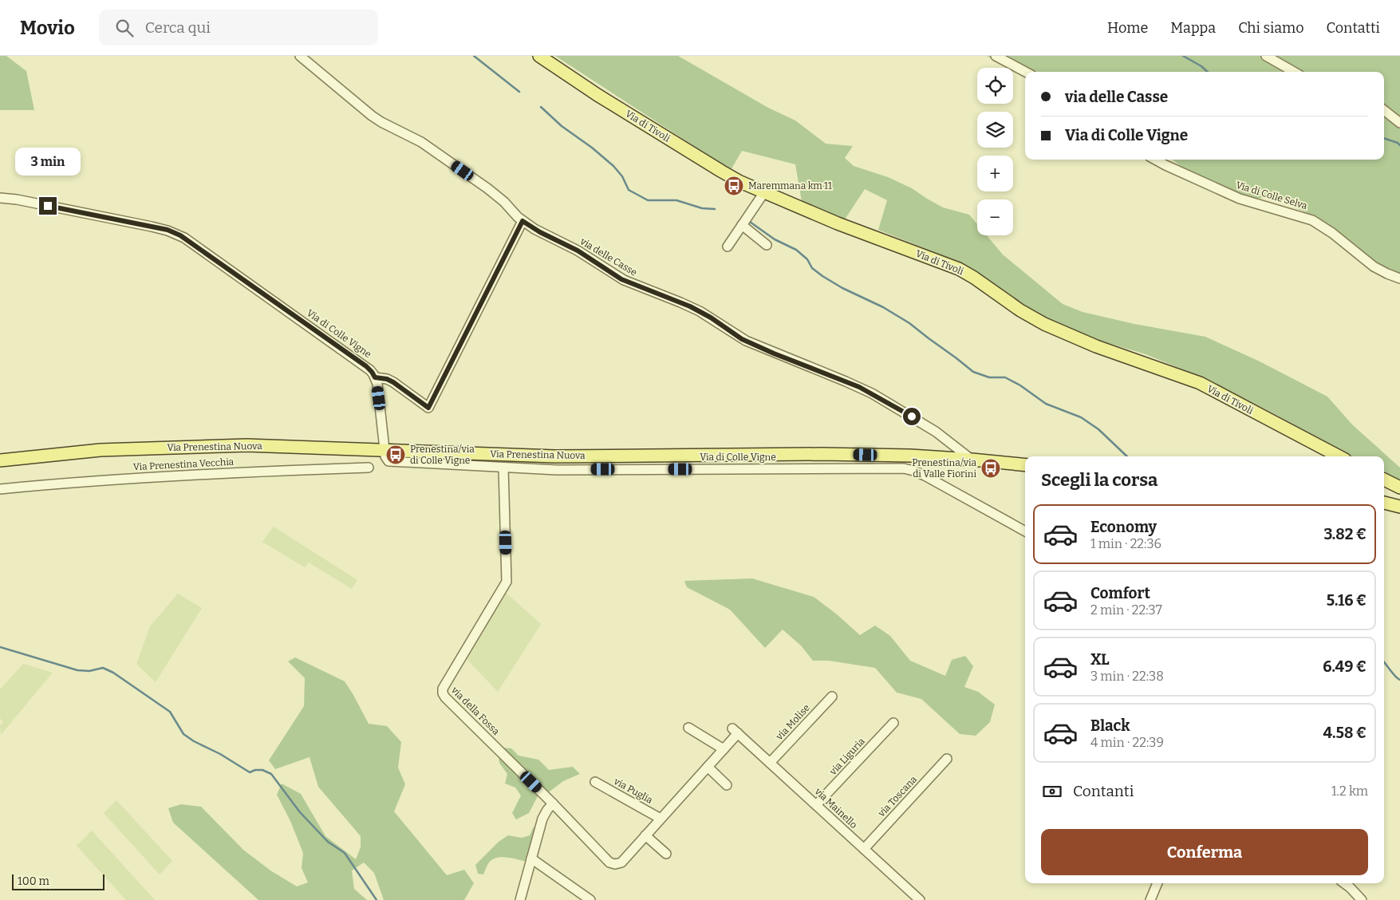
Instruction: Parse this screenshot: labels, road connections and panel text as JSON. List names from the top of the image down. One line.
{"streets":{"main road":["Via di Tivoli","Via Prenestina Nuova"],"street":["Via di Colle Selva","via delle Casse","Via di Colle Vigne","Via Prenestina Vecchia","via della Fossa","via Molise","via Liguria","via Puglia","via Toscana","via Mainello"]},"crossings":[["via delle Casse","Via Prenestina Nuova"],["Via di Colle Vigne","Via Prenestina Nuova"],["Via di Colle Vigne","via della Fossa"],["via della Fossa","via Mainello"],["via Molise","via Mainello"],["via Liguria","via Mainello"],["via Puglia","via Mainello"],["via Toscana","via Mainello"]],"places":{"bus stop":["Maremmana km 11","Prenestina/via di Colle Vigne","Prenestina/via di Valle Fiorini"]},"scale_bar":"100 m","page":{"header":"Movio","search":"Cerca qui","nav":["Home","Mappa","Chi siamo","Contatti"],"map_buttons":["+","−"],"banner":["via delle Casse","Via di Colle Vigne"],"bubble":"3 min","heading":"Scegli la corsa","list":[{"name":"Economy","note":"1 min · 22:36","value":"3.82 €"},{"name":"Comfort","note":"2 min · 22:37","value":"5.16 €"},{"name":"XL","note":"3 min · 22:38","value":"6.49 €"},{"name":"Black","note":"4 min · 22:39","value":"4.58 €"}],"pay":["Contanti","1.2 km"],"buttons":"Conferma","scale":"100 m"}}
